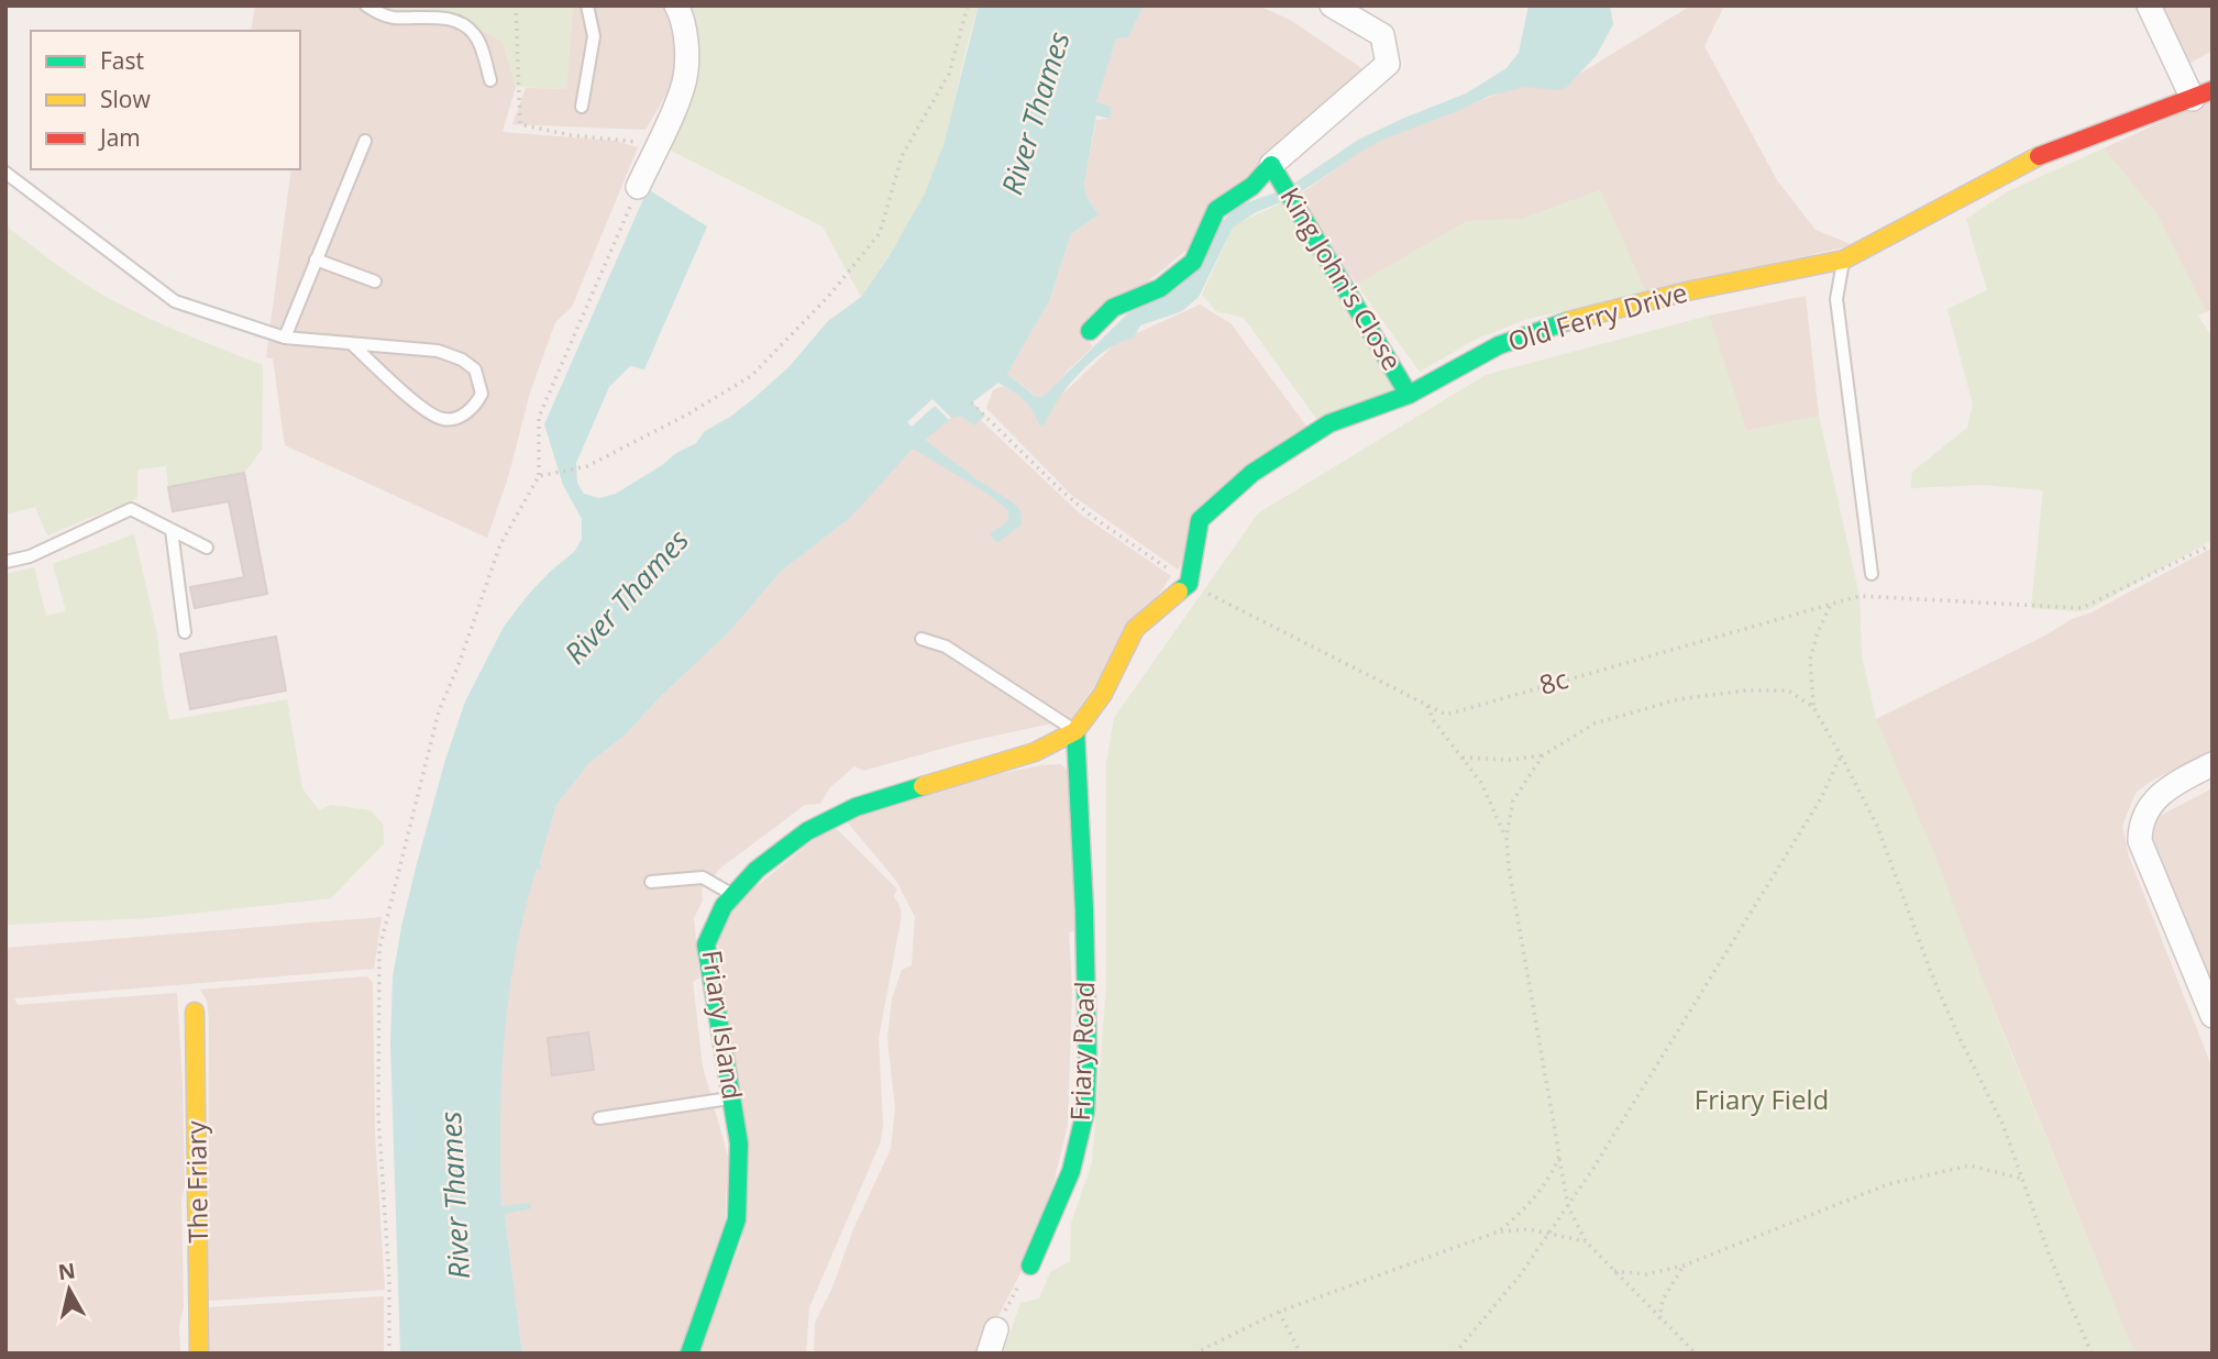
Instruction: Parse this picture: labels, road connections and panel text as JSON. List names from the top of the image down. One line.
{"streets":{"street":["King John's Close","Old Ferry Drive","Friary Island","Friary Road","The Friary"],"path":["8c"]},"crossings":[["King John's Close","Old Ferry Drive"],["Old Ferry Drive","8c"],["Friary Island","Friary Road"]],"water":["River Thames"],"parks":["Friary Field"],"legend":["Fast","Slow","Jam"],"north":"top"}
